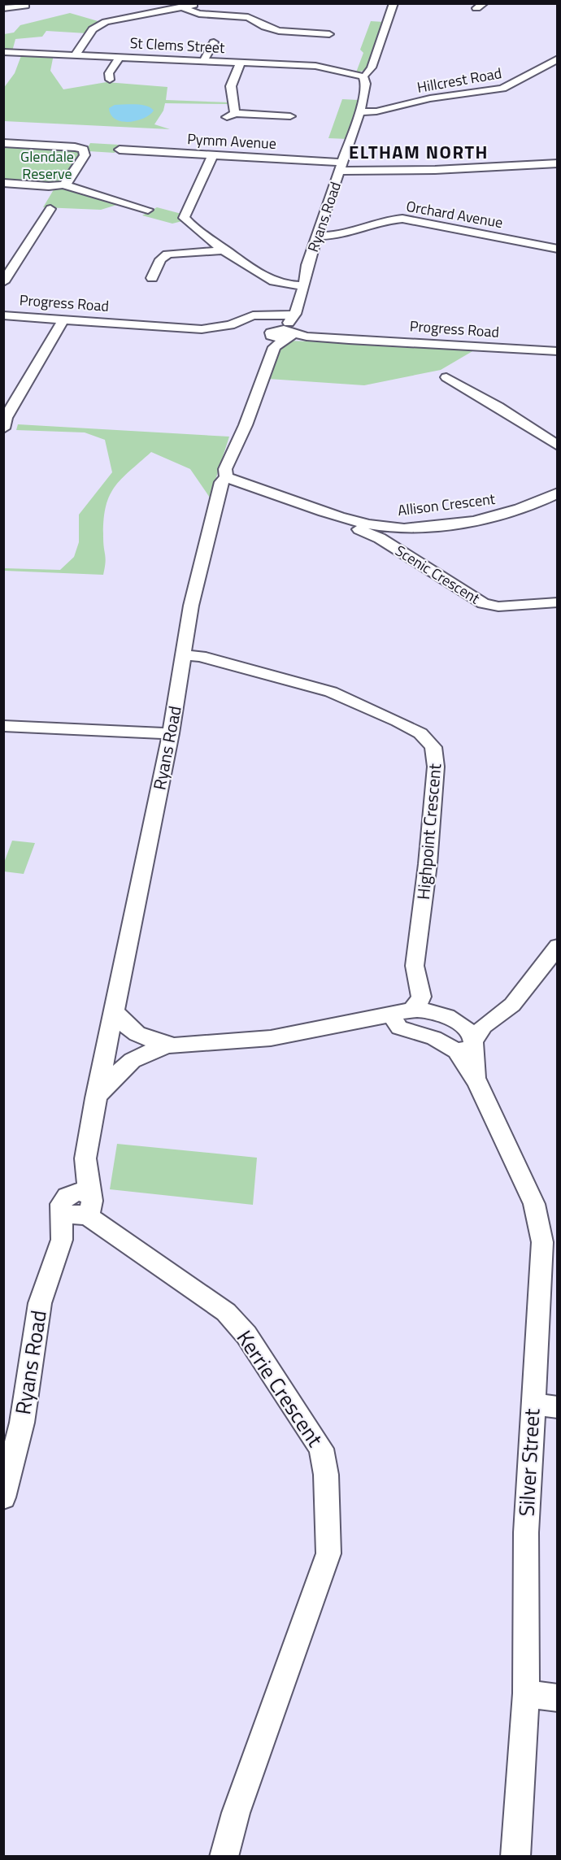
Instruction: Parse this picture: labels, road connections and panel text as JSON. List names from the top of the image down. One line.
{"streets":{"street":["St Clems Street","Hillcrest Road","Pymm Avenue","Orchard Avenue","Ryans Road","Progress Road","Allison Crescent","Scenic Crescent","Highpoint Crescent","Kerrie Crescent","Silver Street"]},"crossings":[["St Clems Street","Ryans Road"],["Hillcrest Road","Ryans Road"],["Pymm Avenue","Ryans Road"],["Orchard Avenue","Ryans Road"],["Ryans Road","Progress Road"],["Ryans Road","Allison Crescent"],["Ryans Road","Highpoint Crescent"],["Ryans Road","Kerrie Crescent"],["Allison Crescent","Scenic Crescent"]],"districts":["ELTHAM NORTH"],"parks":["Glendale Reserve"]}
